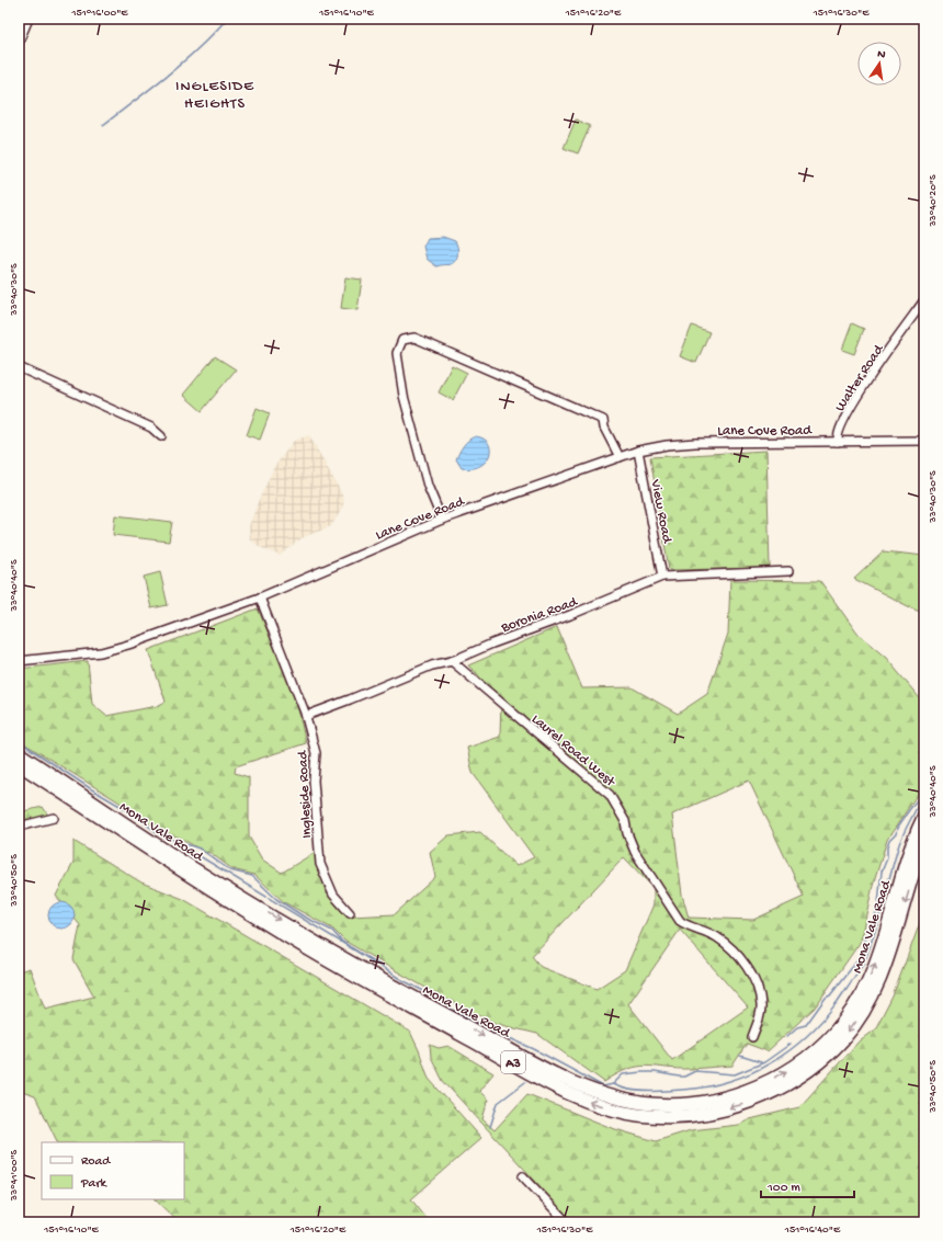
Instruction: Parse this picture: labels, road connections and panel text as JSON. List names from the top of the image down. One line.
{"streets":{"highway":["Mona Vale Road","A3"],"street":["Walter Road","Lane Cove Road","View Road","Boronia Road","Laurel Road West","Ingleside Road"]},"crossings":[["Walter Road","Lane Cove Road"],["Lane Cove Road","View Road"],["Lane Cove Road","Ingleside Road"],["View Road","Boronia Road"],["Boronia Road","Laurel Road West"],["Boronia Road","Ingleside Road"]],"districts":["INGLESIDE HEIGHTS"],"legend":["Road","Park"],"scale_bar":"100 m","north":"top","coordinates":["151°16'00\"E","151°16'10\"E","151°16'20\"E","151°16'30\"E","33°40'20\"S","33°40'30\"S","33°40'40\"S","33°40'50\"S","33°41'00\"S","151°16'40\"E"]}
